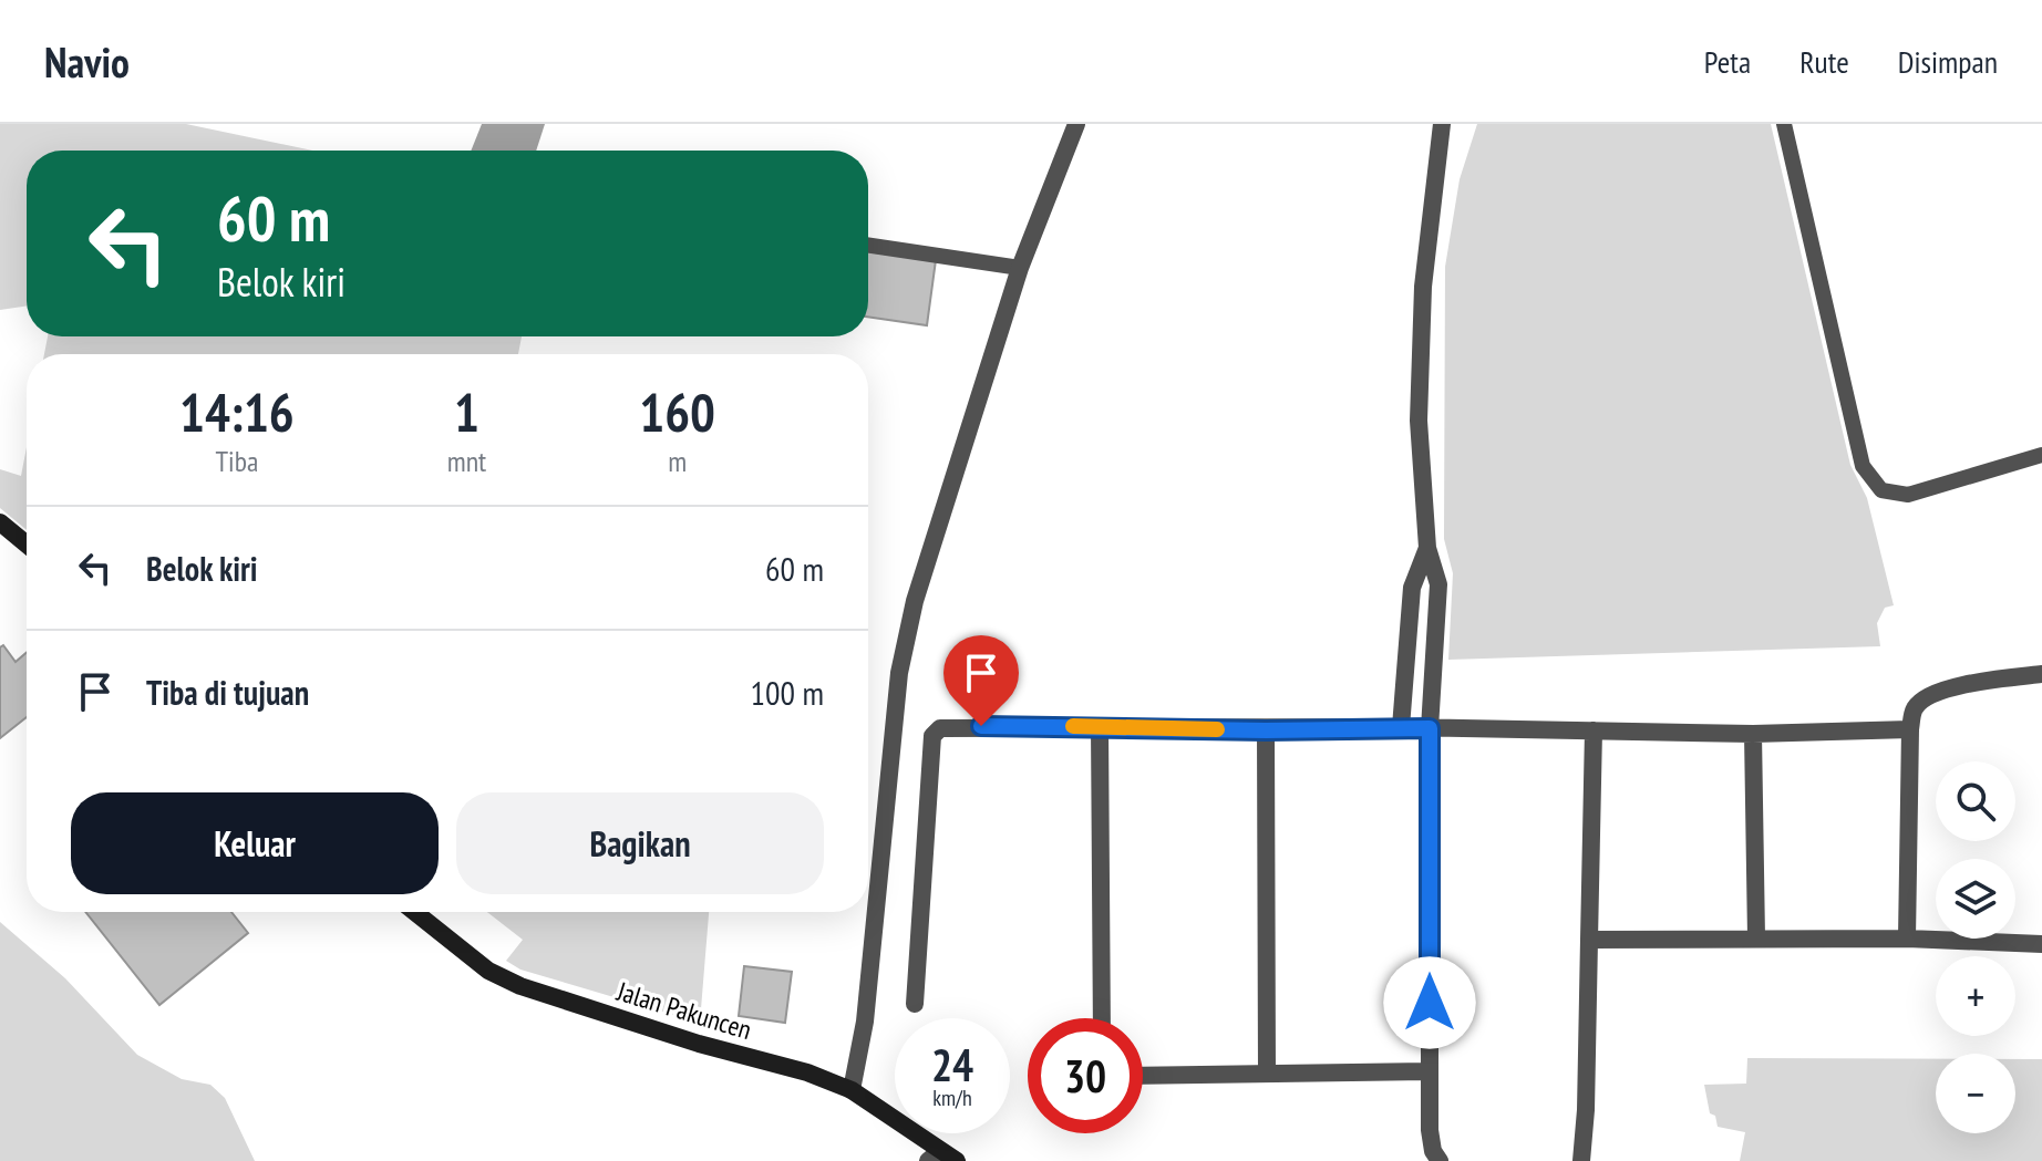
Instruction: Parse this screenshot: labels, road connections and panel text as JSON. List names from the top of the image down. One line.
{"streets":{"street":["Jalan Pakuncen"]},"page":{"header":"Navio","nav":["Peta","Rute","Disimpan"],"turn":["60 m","Belok kiri"],"eta":["14:16","Tiba","1","mnt","160","m"],"list":[{"name":"Belok kiri","value":"60 m"},{"name":"Tiba di tujuan","value":"100 m"}],"map_buttons":["+","−"],"buttons":["Keluar","Bagikan"],"speed":"24 km/h","limit":"30"}}
